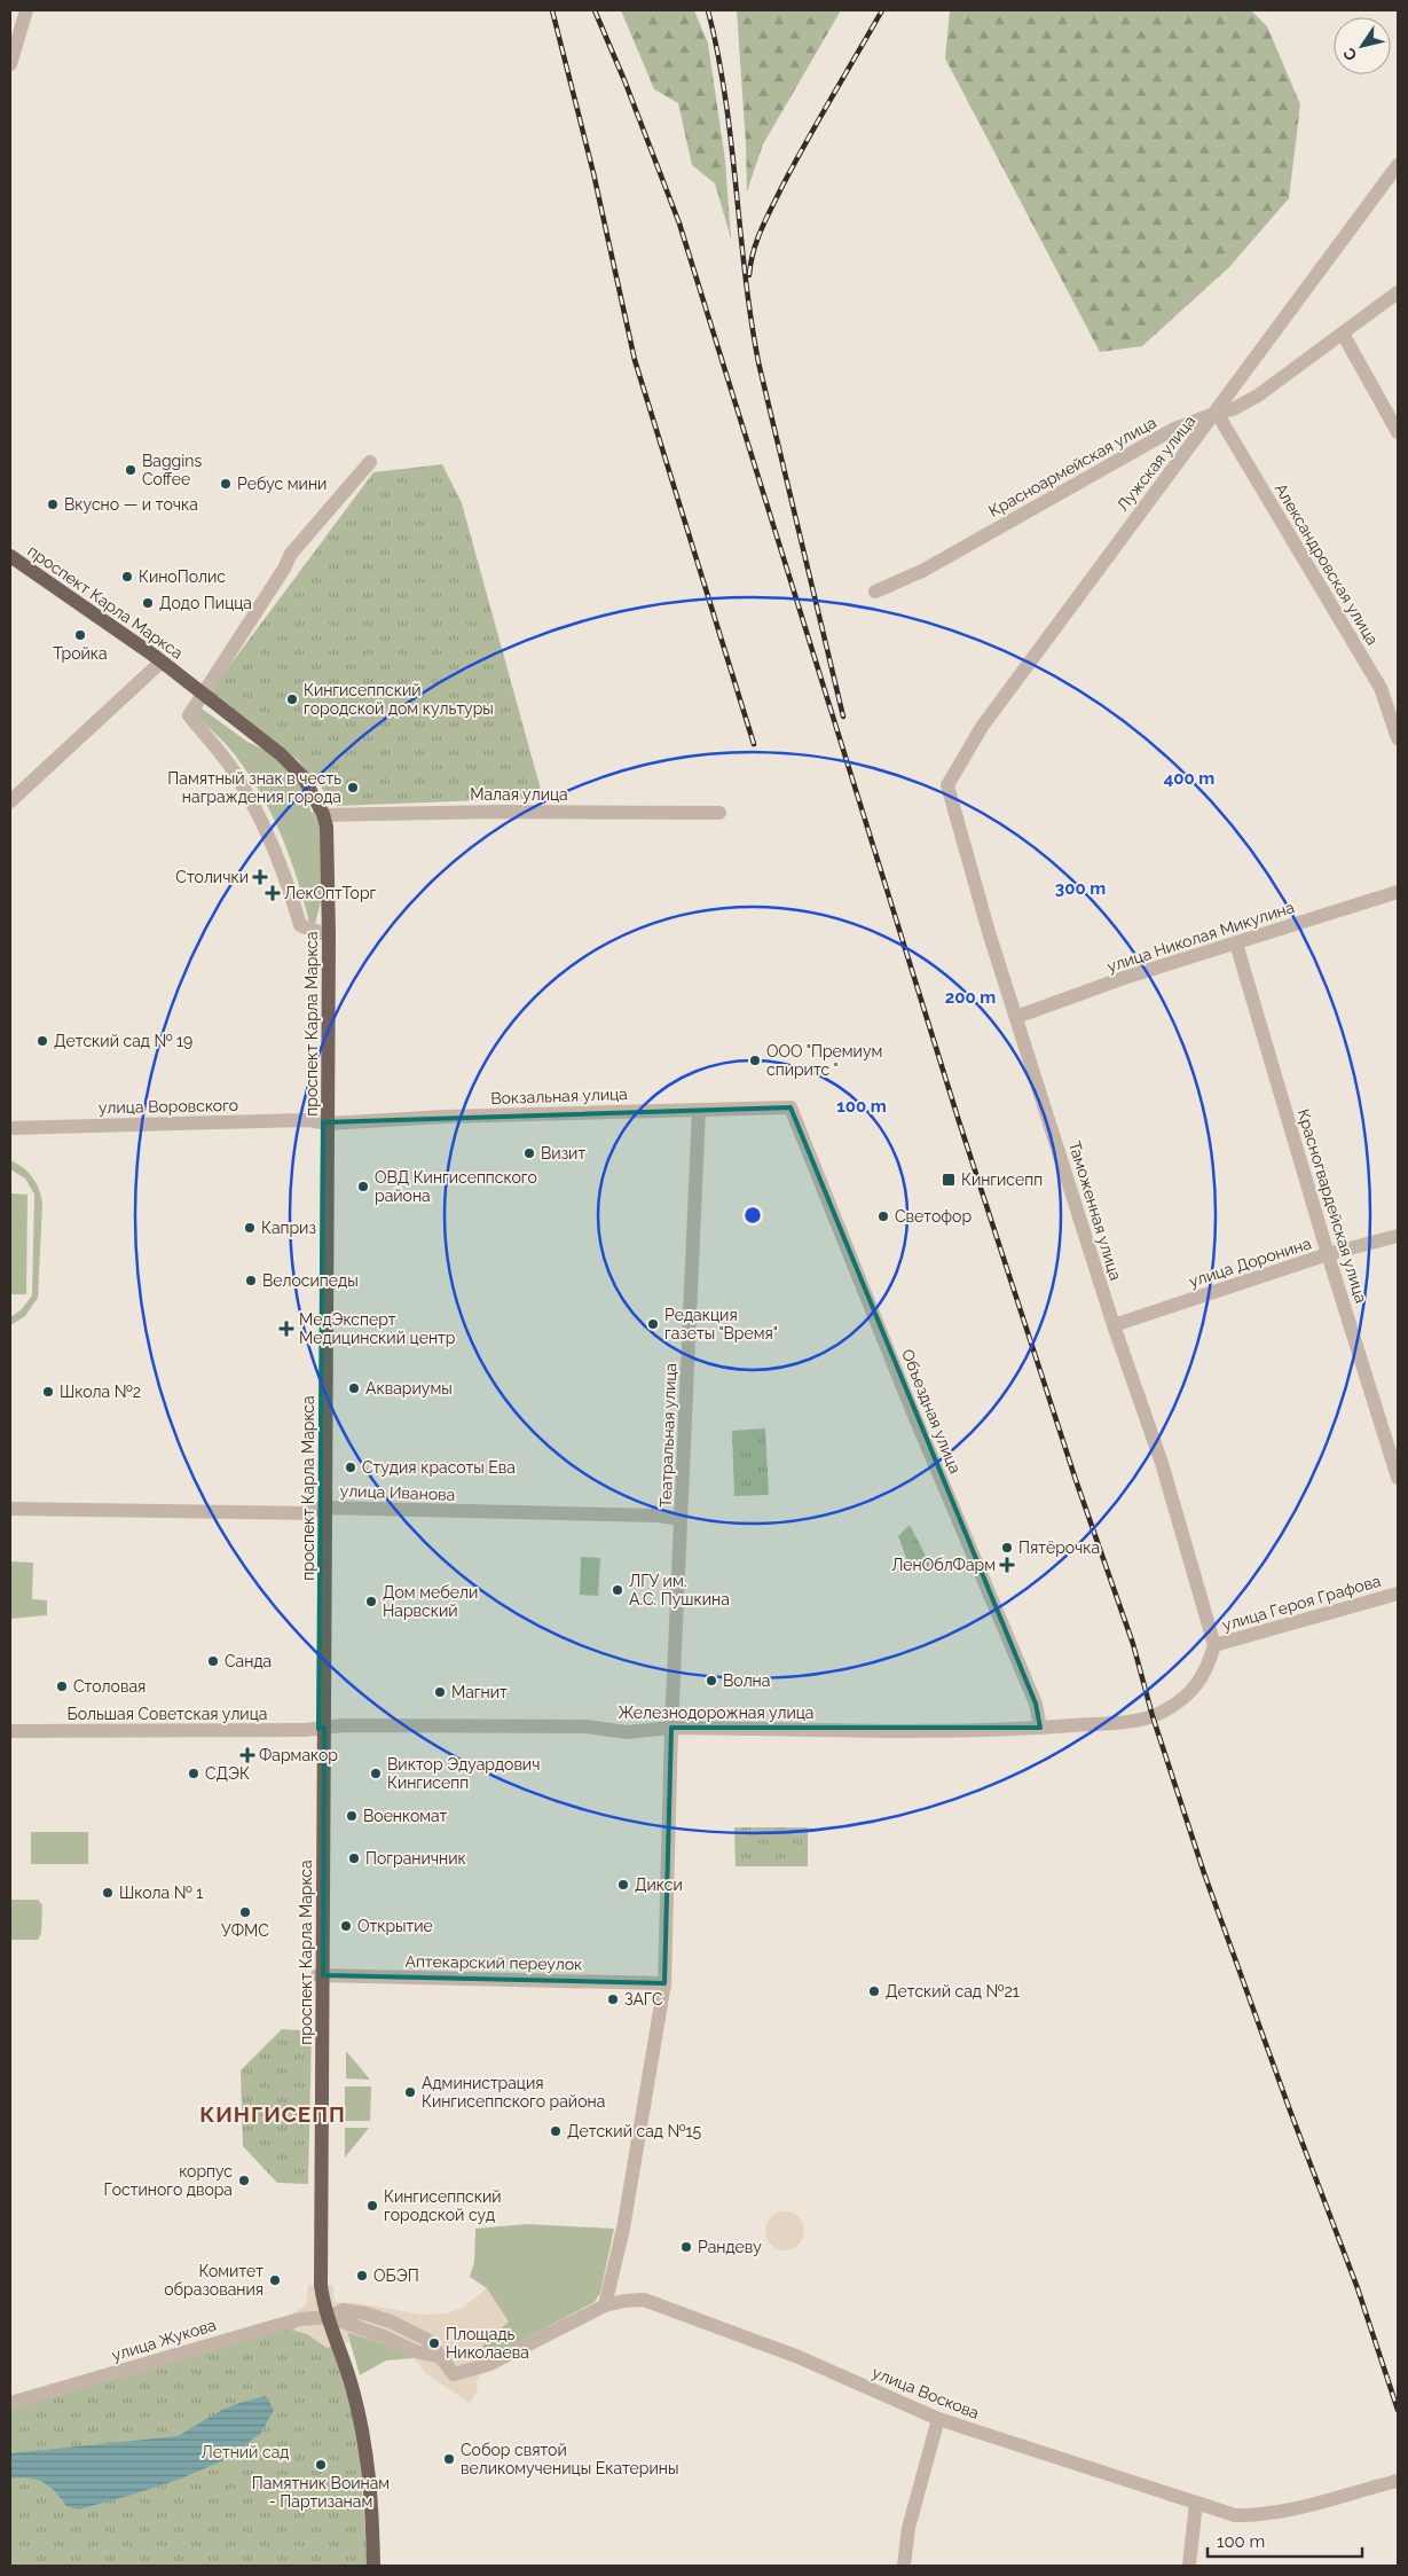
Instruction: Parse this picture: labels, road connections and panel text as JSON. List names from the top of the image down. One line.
{"streets":{"main road":["проспект Карла Маркса"],"street":["Лужская улица","Красноармейская улица","Александровская улица","Малая улица","улица Николая Микулина","Вокзальная улица","улица Воровского","Красногвардейская улица","Таможенная улица","улица Доронина","Объездная улица","Театральная улица","улица Иванова","улица Героя Графова","Железнодорожная улица","Большая Советская улица","Аптекарский переулок","улица Жукова","улица Воскова"]},"crossings":[["Лужская улица","Красноармейская улица"],["Лужская улица","Александровская улица"],["Лужская улица","Таможенная улица"],["Красноармейская улица","Александровская улица"],["проспект Карла Маркса","Малая улица"],["проспект Карла Маркса","Вокзальная улица"],["проспект Карла Маркса","улица Воровского"],["проспект Карла Маркса","улица Иванова"],["проспект Карла Маркса","Железнодорожная улица"],["проспект Карла Маркса","Большая Советская улица"],["проспект Карла Маркса","Аптекарский переулок"],["проспект Карла Маркса","улица Жукова"],["проспект Карла Маркса","улица Воскова"],["улица Николая Микулина","Красногвардейская улица"],["улица Николая Микулина","Таможенная улица"],["Вокзальная улица","улица Воровского"],["Вокзальная улица","Объездная улица"],["Вокзальная улица","Театральная улица"],["Красногвардейская улица","улица Доронина"],["Таможенная улица","улица Доронина"],["Таможенная улица","улица Героя Графова"],["Таможенная улица","Железнодорожная улица"],["Объездная улица","Железнодорожная улица"],["Театральная улица","улица Иванова"],["Театральная улица","Железнодорожная улица"],["улица Героя Графова","Железнодорожная улица"],["Железнодорожная улица","Большая Советская улица"],["улица Жукова","улица Воскова"]],"districts":["КИНГИСЕПП"],"parks":["Летний сад"],"places":{"other":["Baggins Coffee","Ребус мини","Вкусно — и точка","КиноПолис","Додо Пицца","Тройка","Кингисеппский городской дом культуры","Памятный знак в честь награждения города","Детский сад № 19","ООО \"Премиум спиритс \"","Визит","ОВД Кингисеппского района","Светофор","Каприз","Велосипеды","Редакция газеты \"Время\"","Аквариумы","Школа №2","Студия красоты Ева","Пятёрочка","ЛГУ им. А.С. Пушкина","Дом мебели Нарвский","Санда","Волна","Столовая","Магнит","СДЭК","Виктор Эдуардович Кингисепп","Военкомат","Пограничник","Дикси","Школа № 1","УФМС","Открытие","Детский сад №21","ЗАГС","Администрация Кингисеппского района","Детский сад №15","корпус Гостиного двора","Кингисеппский городской суд","Рандеву","ОБЭП","Комитет образования","Площадь Николаева","Собор святой великомученицы Екатерины","Памятник Воинам - Партизанам"],"health":["Столички","ЛекОптТорг","МедЭксперт Медицинский центр","ЛенОблФарм","Фармакор"],"transit":["Кингисепп"]},"scale_bar":"100 m","north":"bottom left","rings":["400 m","300 m","200 m","100 m"]}
